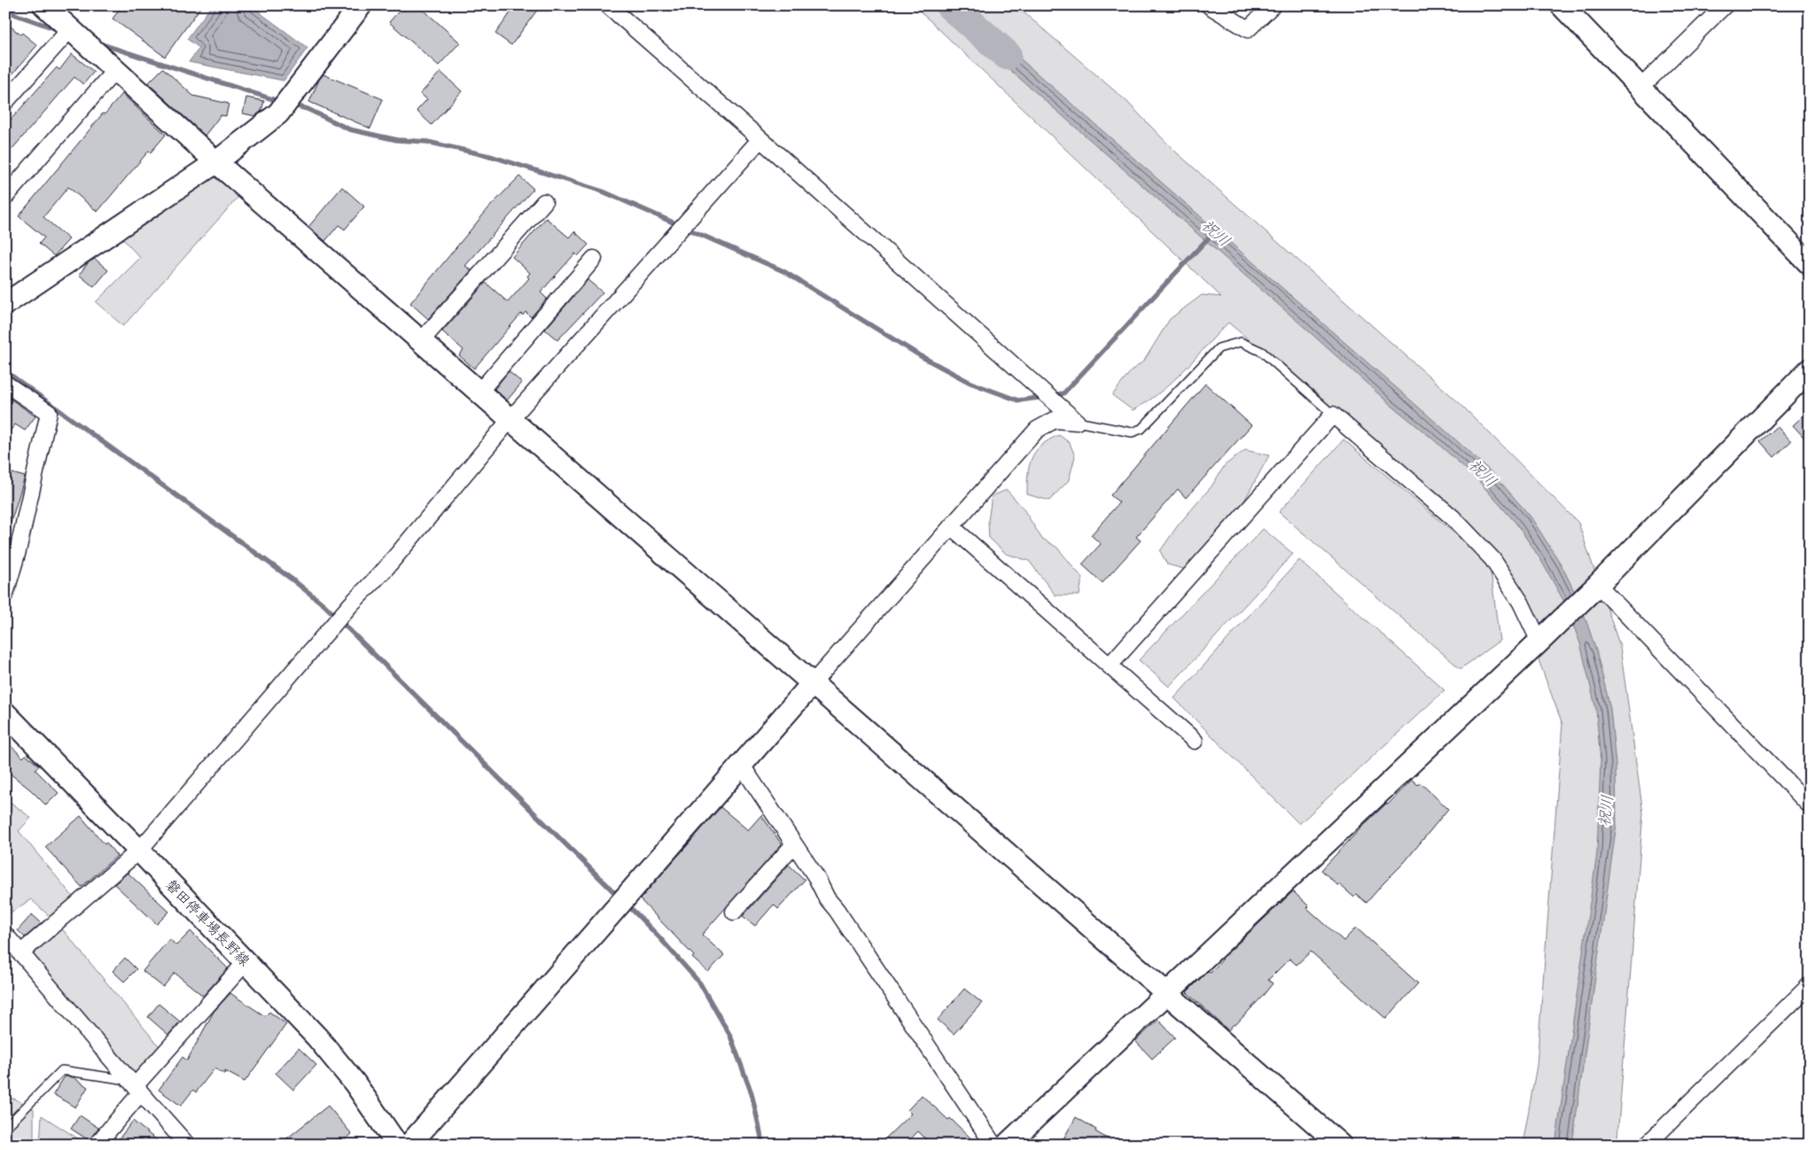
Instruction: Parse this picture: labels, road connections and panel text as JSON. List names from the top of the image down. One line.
{"streets":{"street":["磐田停車場長野線"]},"water":["祝川"]}
